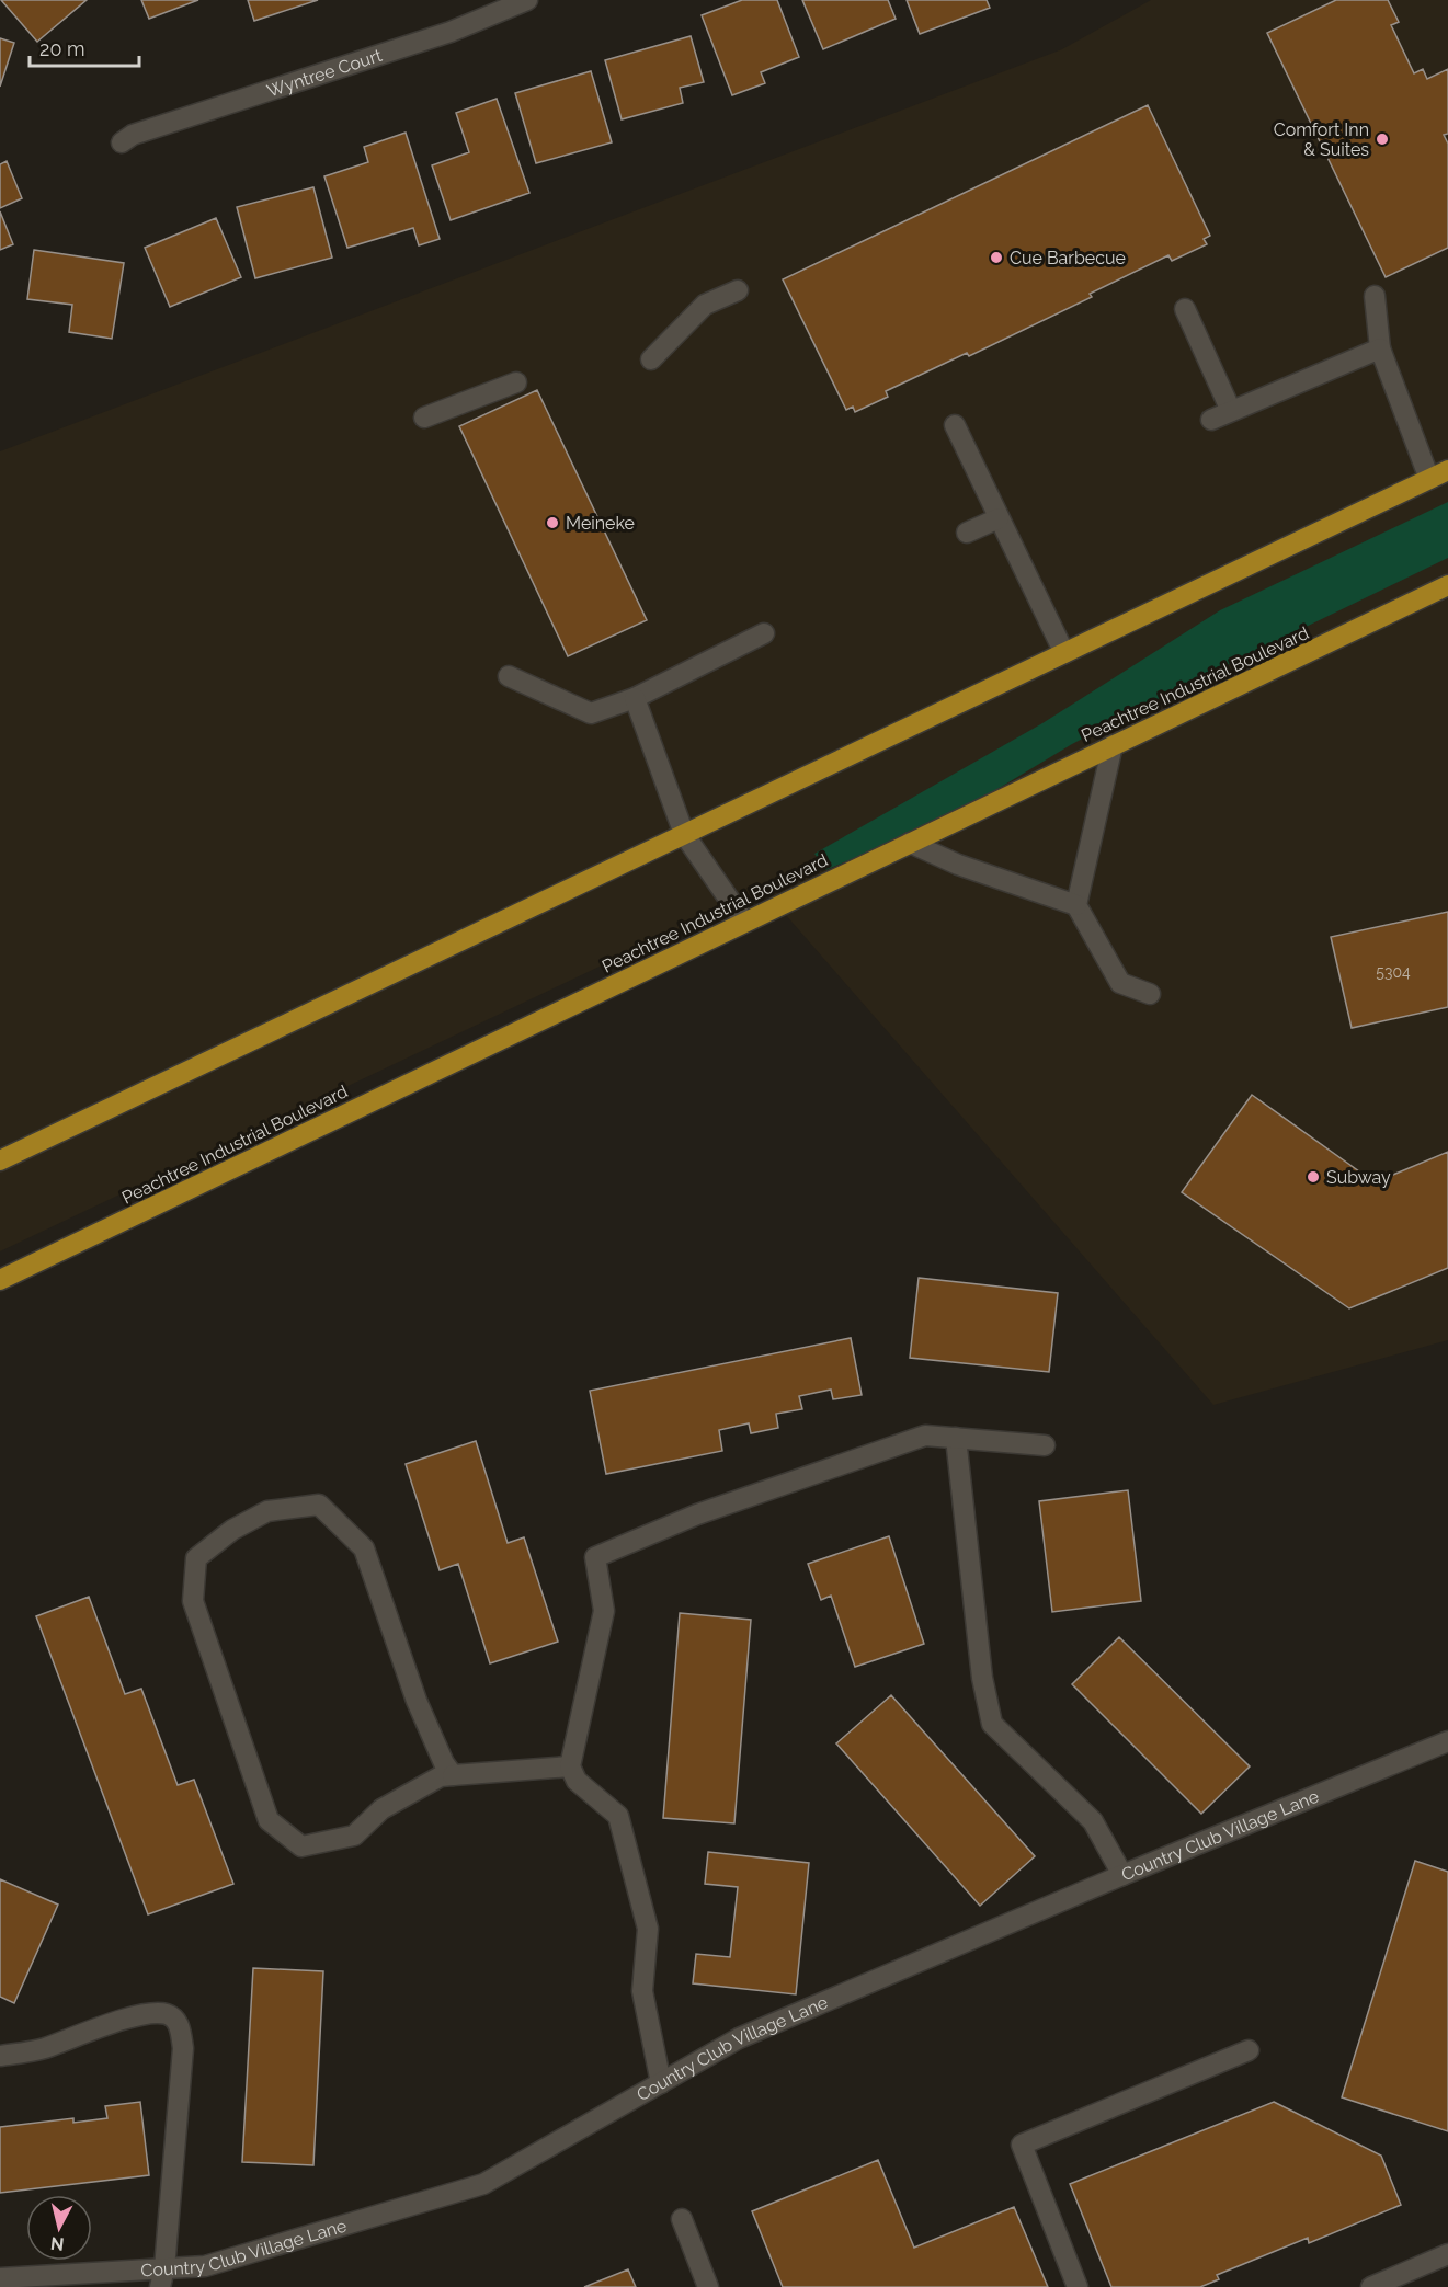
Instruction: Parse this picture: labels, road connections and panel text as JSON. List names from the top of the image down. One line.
{"streets":{"highway":["Peachtree Industrial Boulevard"],"street":["Wyntree Court","Country Club Village Lane"]},"places":["Comfort Inn & Suites","Cue Barbecue","Meineke","Subway"],"house_numbers":["5304"],"scale_bar":"20 m","north":"bottom"}
